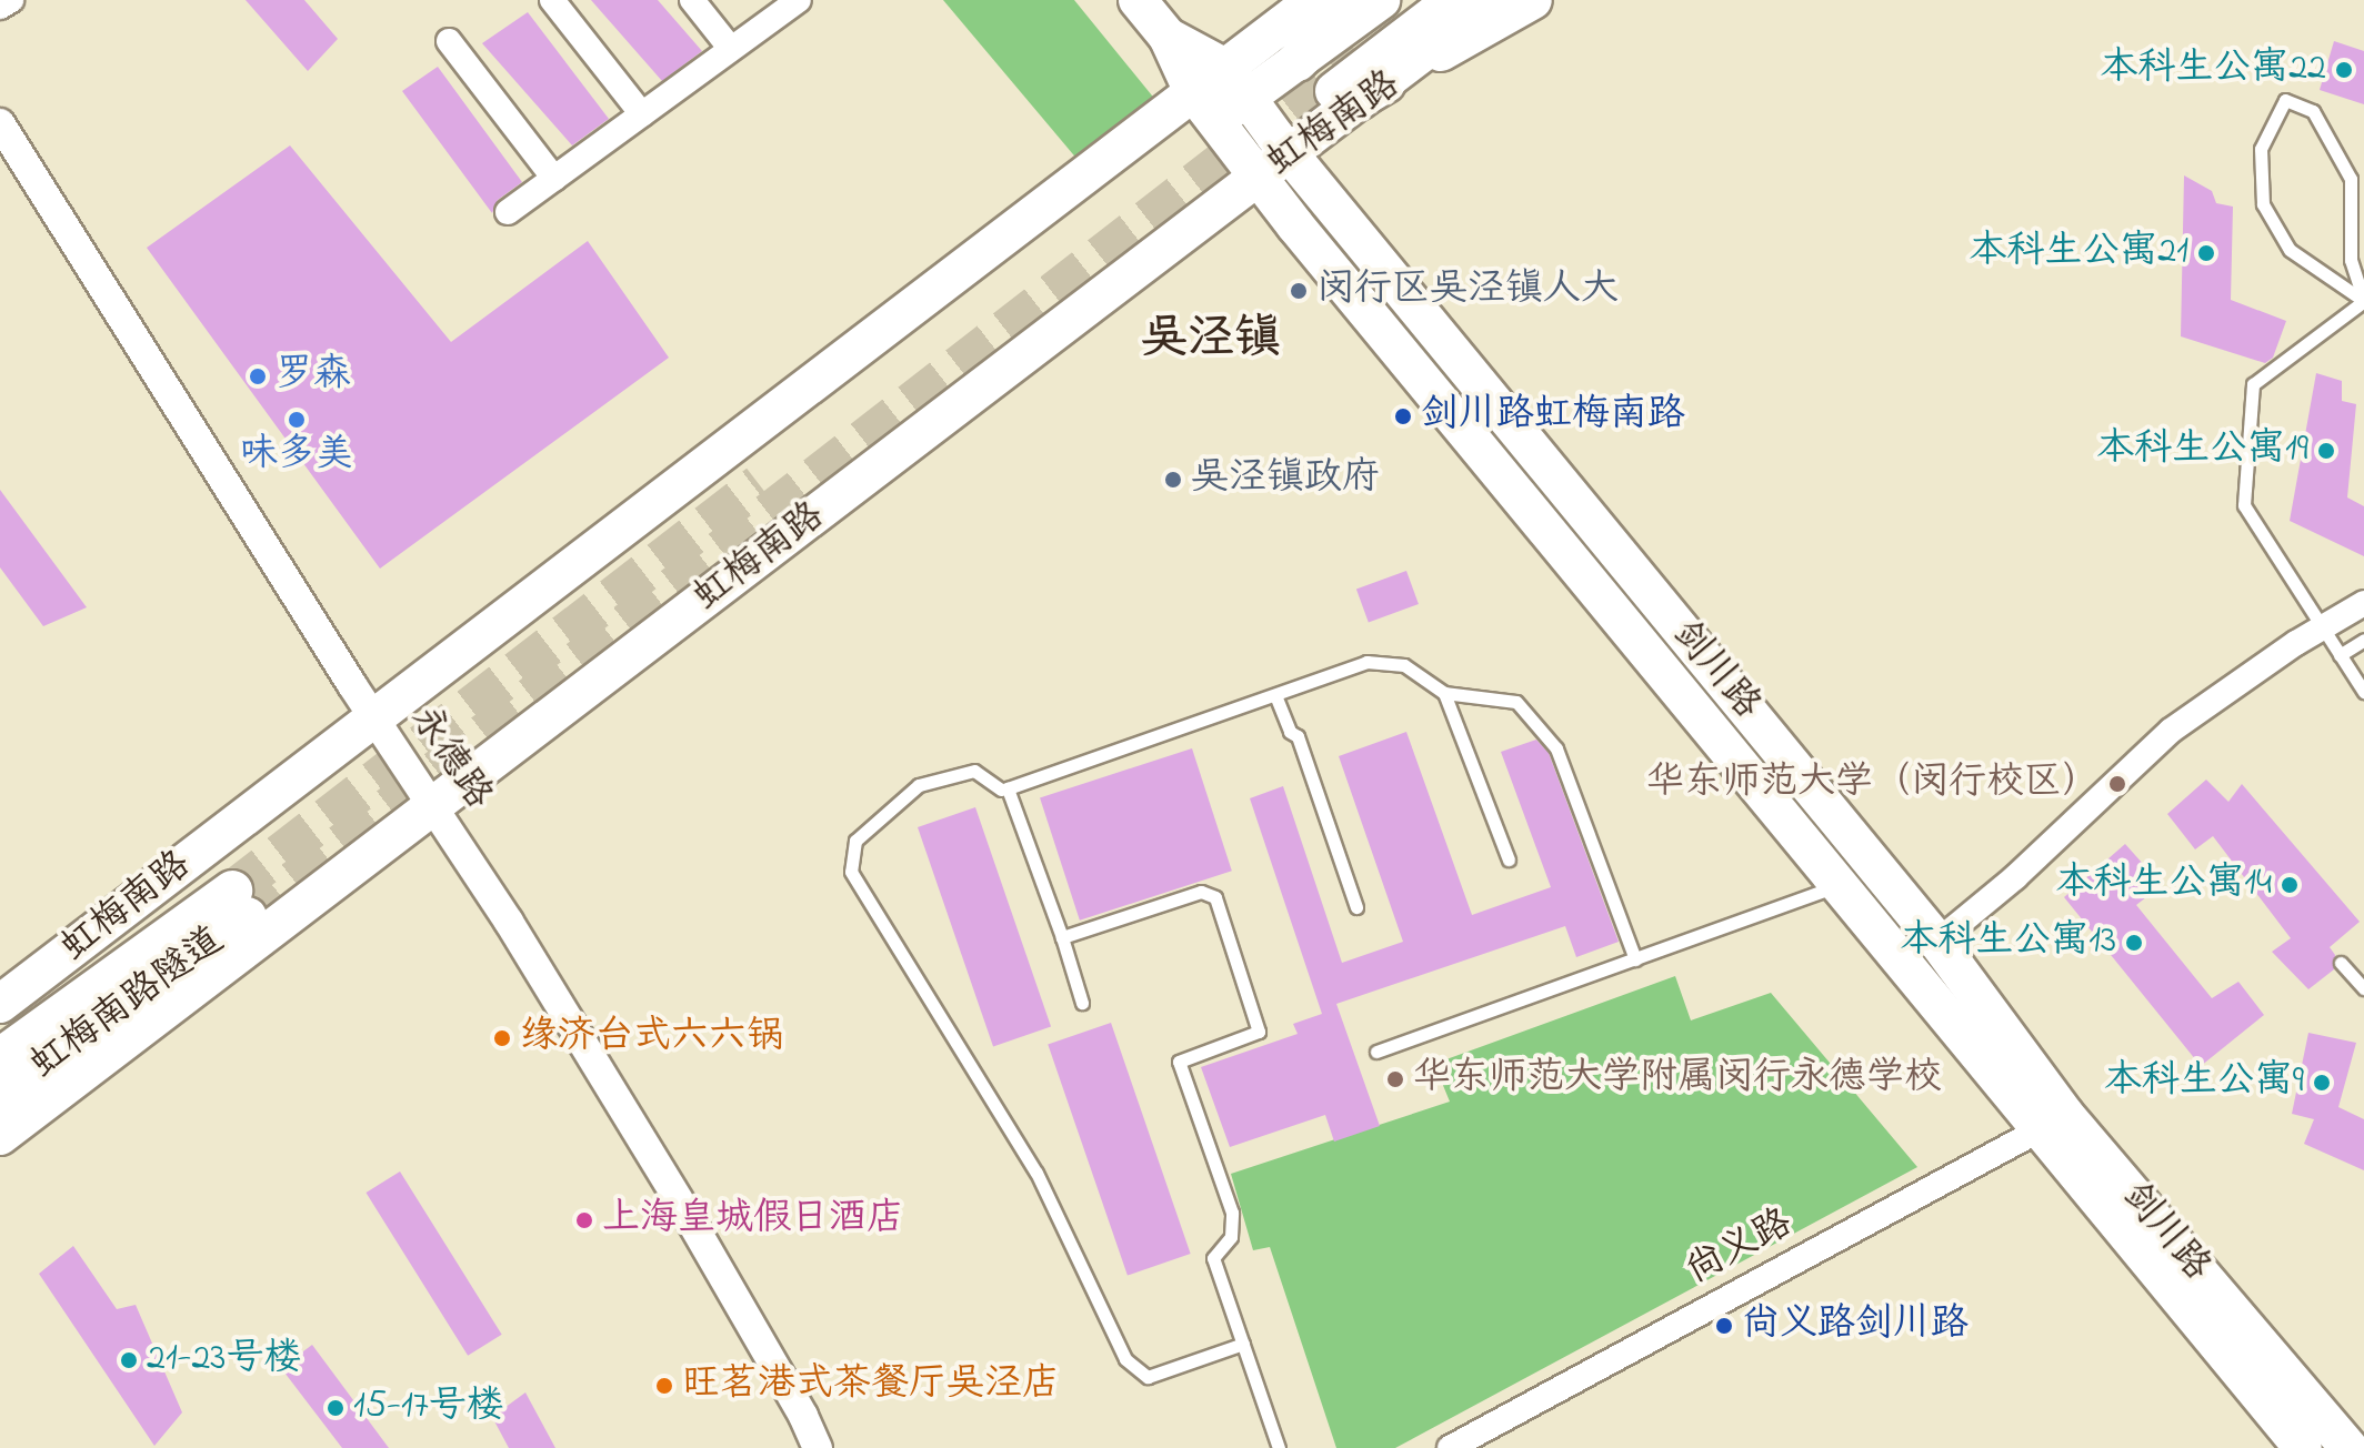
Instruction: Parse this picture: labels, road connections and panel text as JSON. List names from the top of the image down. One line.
{"streets":{"highway":["虹梅南路隧道"],"main road":["虹梅南路","剑川路"],"street":["永德路","尚义路"]},"crossings":[["虹梅南路","剑川路"],["虹梅南路","永德路"],["剑川路","尚义路"]],"districts":["吴泾镇"],"places":["本科生公寓22","本科生公寓21","闵行区吴泾镇人大","罗森","剑川路虹梅南路","味多美","本科生公寓19","吴泾镇政府","华东师范大学（闵行校区）","本科生公寓14","本科生公寓13","缘济台式六六锅","华东师范大学附属闵行永德学校","本科生公寓9","上海皇城假日酒店","尚义路剑川路","21-23号楼","旺茗港式茶餐厅吴泾店","15-17号楼"]}
